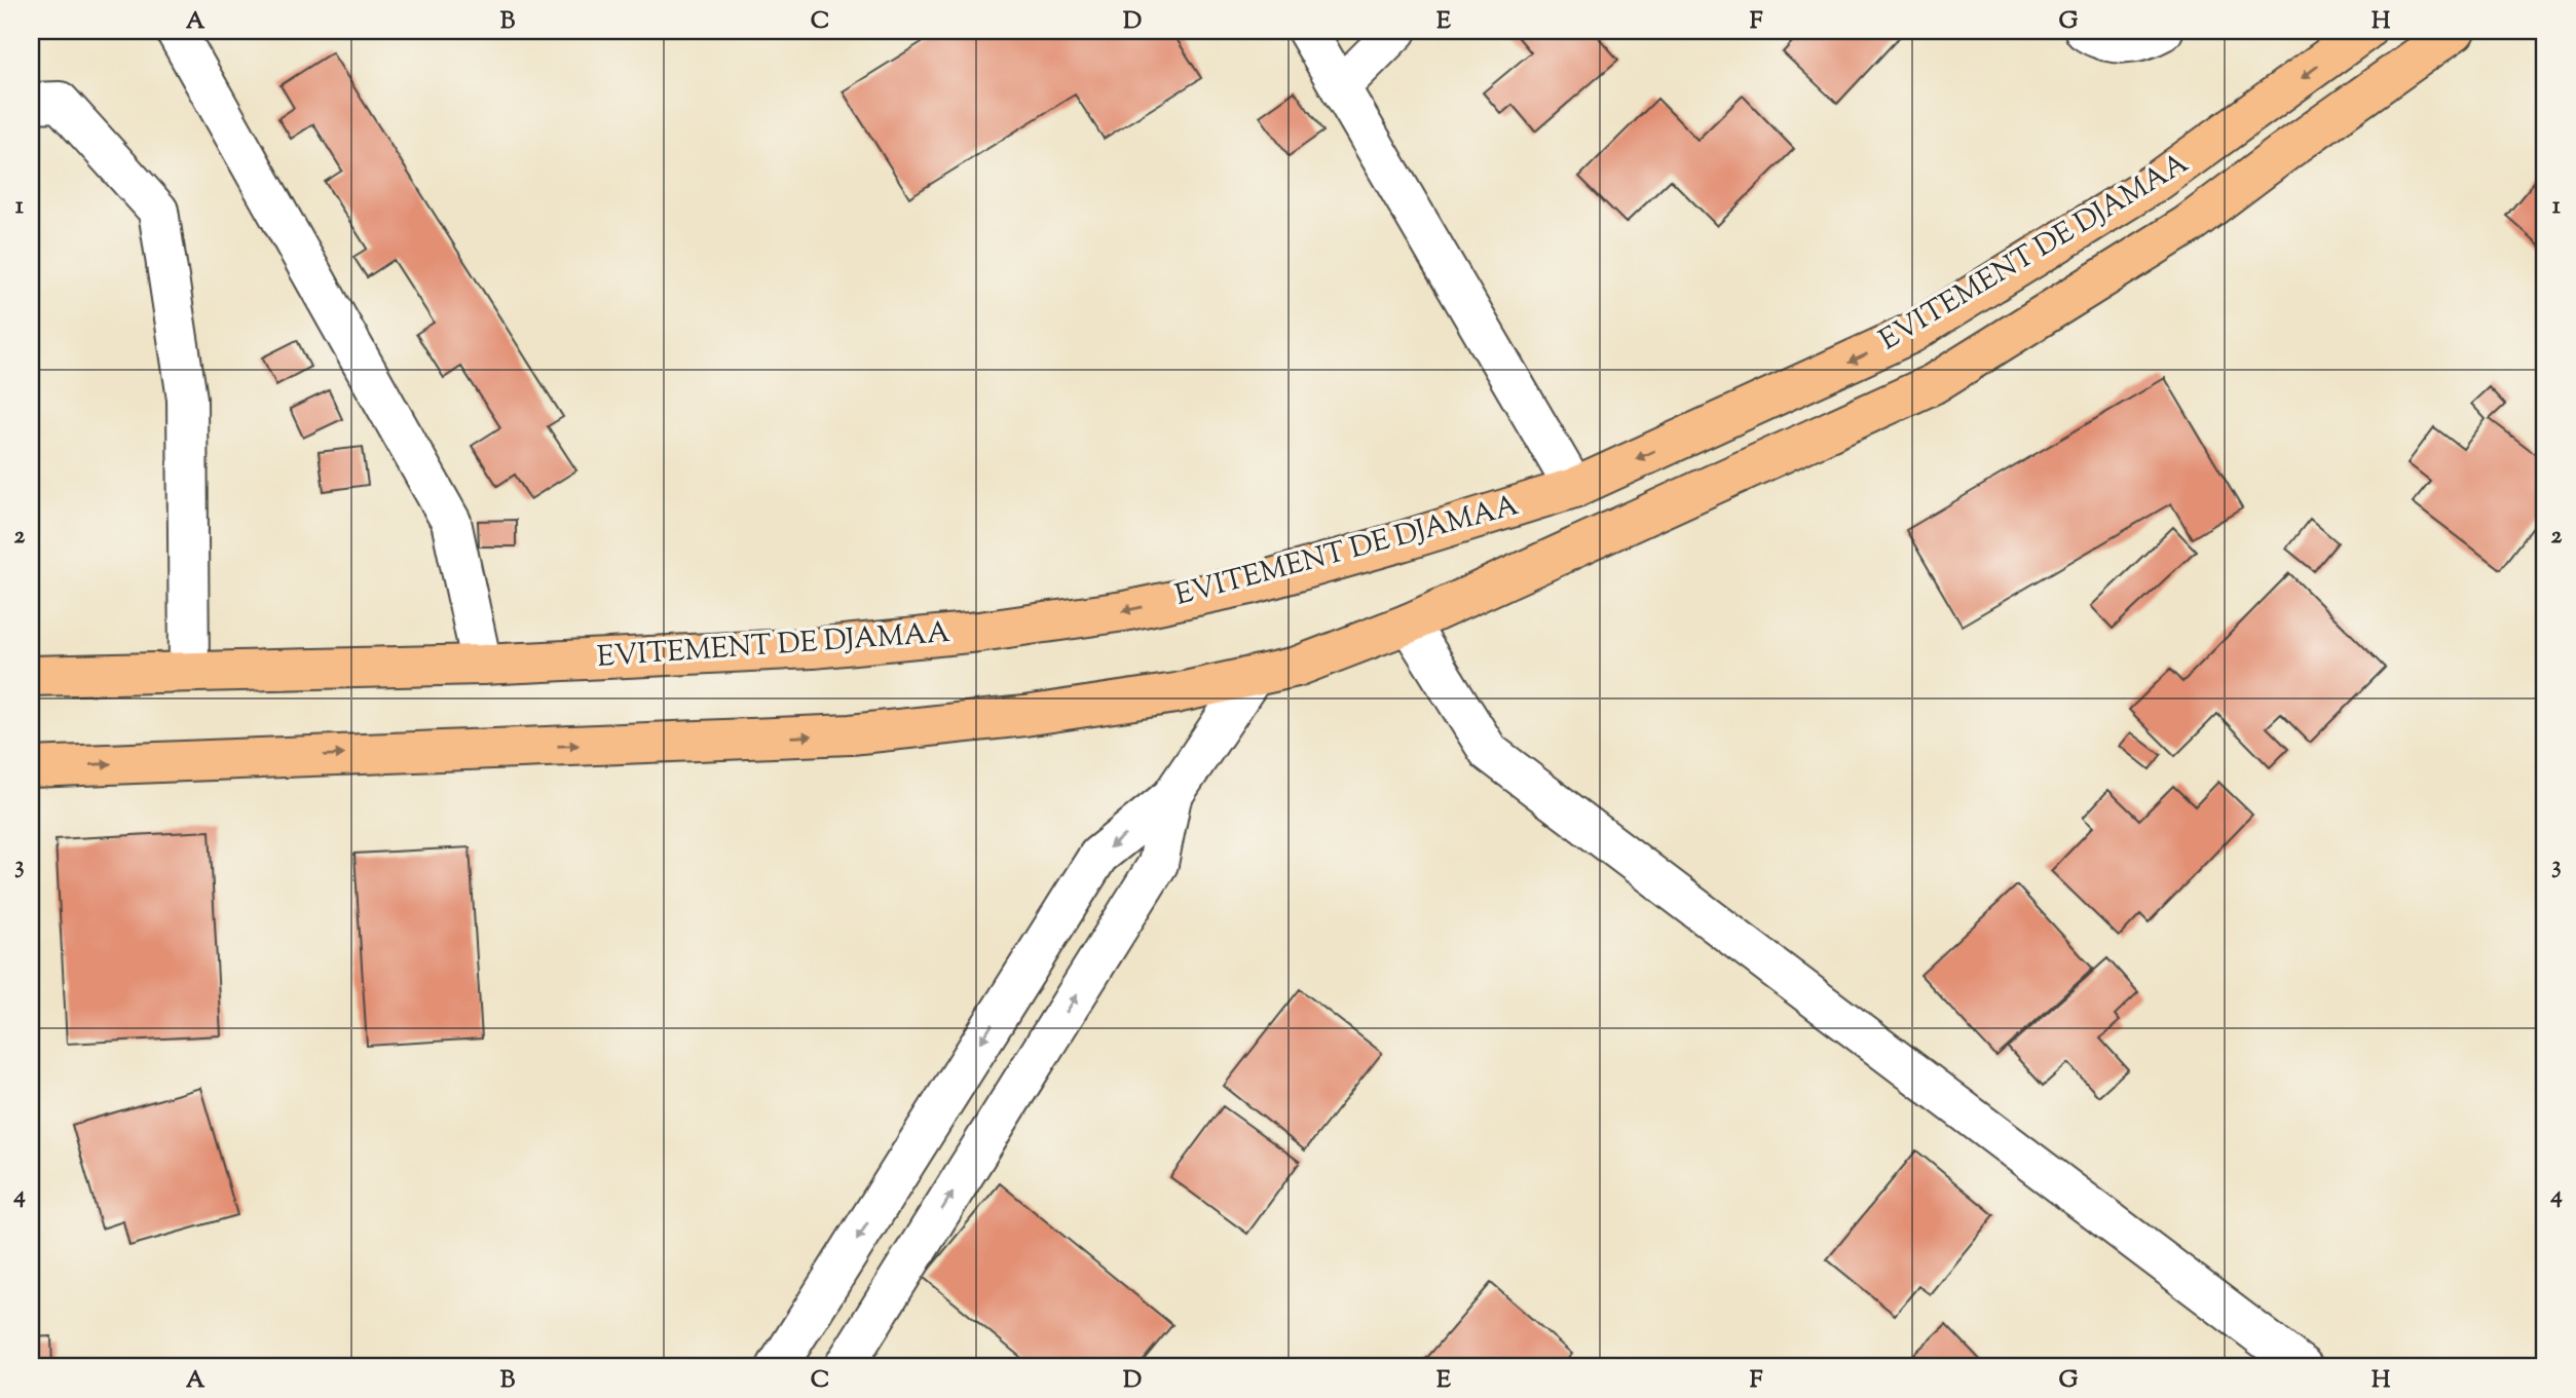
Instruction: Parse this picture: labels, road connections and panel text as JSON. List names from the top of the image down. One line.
{"streets":{"main road":["EVITEMENT DE DJAMAA"]},"grid":{"columns":["A","B","C","D","E","F","G","H"],"rows":["1","2","3","4"]}}
